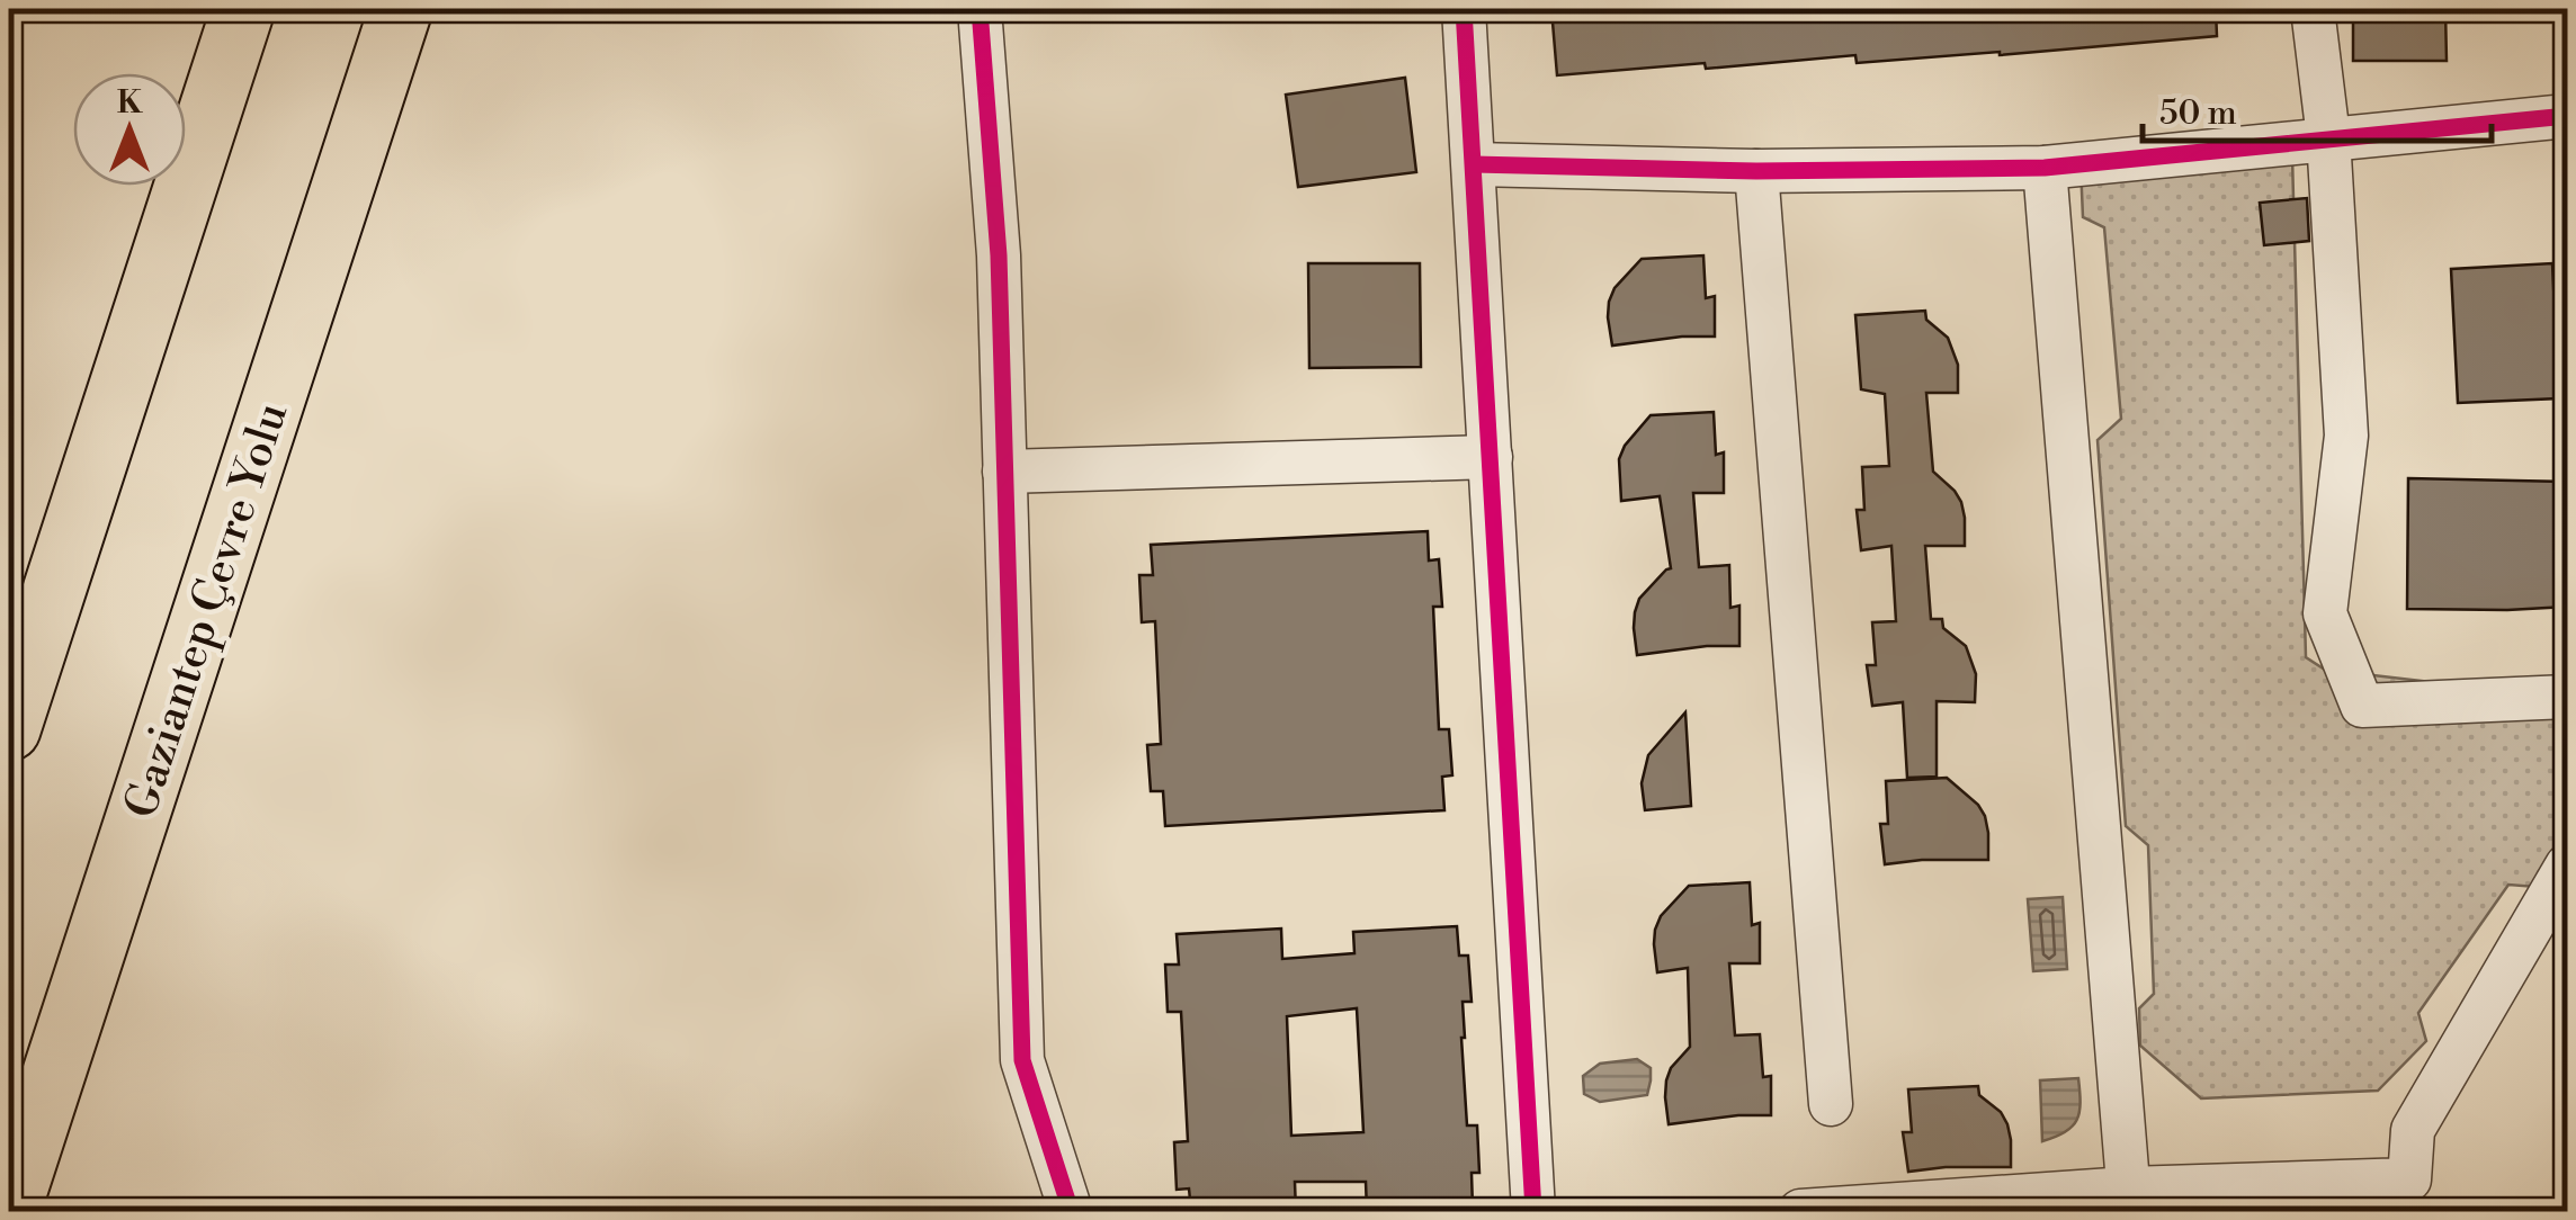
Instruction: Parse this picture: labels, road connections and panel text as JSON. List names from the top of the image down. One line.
{"streets":{"highway":["Gaziantep Çevre Yolu"]},"scale_bar":"50 m","north":"top"}
